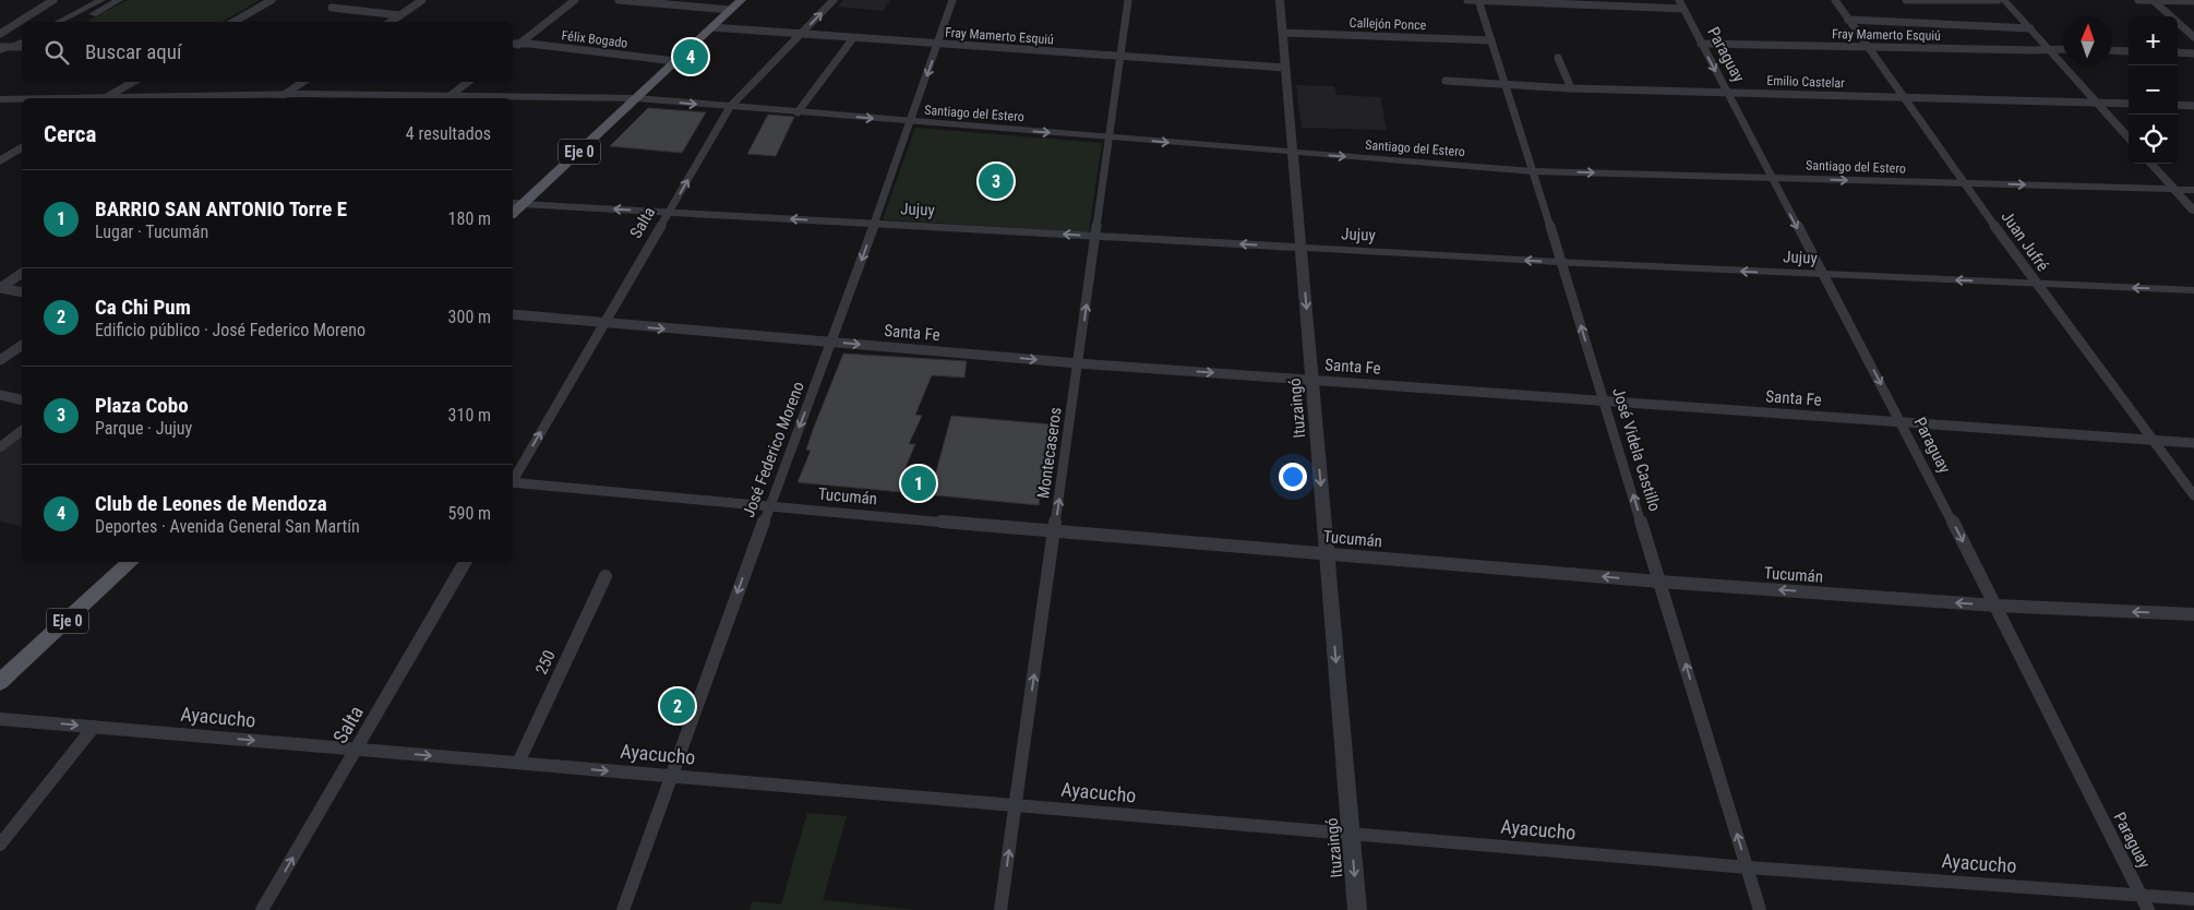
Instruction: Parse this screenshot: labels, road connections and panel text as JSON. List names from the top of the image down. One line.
{"streets":{"main road":["Eje 0"],"street":["Callejón Ponce","Fray Mamerto Esquiú","Félix Bogado","Paraguay","Emilio Castelar","Santiago del Estero","Jujuy","Salta","Juan Jufré","Santa Fe","Ituzaingó","José Federico Moreno","José Videla Castillo","Montecaseros","Tucumán","250","Ayacucho"]},"crossings":[["Callejón Ponce","Ituzaingó"],["Callejón Ponce","José Videla Castillo"],["Fray Mamerto Esquiú","Paraguay"],["Fray Mamerto Esquiú","Eje 0"],["Fray Mamerto Esquiú","Salta"],["Fray Mamerto Esquiú","Juan Jufré"],["Fray Mamerto Esquiú","Ituzaingó"],["Fray Mamerto Esquiú","José Federico Moreno"],["Fray Mamerto Esquiú","Montecaseros"],["Félix Bogado","Eje 0"],["Paraguay","Emilio Castelar"],["Paraguay","Santiago del Estero"],["Paraguay","Jujuy"],["Paraguay","Santa Fe"],["Paraguay","Tucumán"],["Paraguay","Ayacucho"],["Emilio Castelar","Juan Jufré"],["Emilio Castelar","José Videla Castillo"],["Santiago del Estero","Eje 0"],["Santiago del Estero","Salta"],["Santiago del Estero","Juan Jufré"],["Santiago del Estero","Ituzaingó"],["Santiago del Estero","José Federico Moreno"],["Santiago del Estero","José Videla Castillo"],["Santiago del Estero","Montecaseros"],["Eje 0","Jujuy"],["Jujuy","Salta"],["Jujuy","Juan Jufré"],["Jujuy","Ituzaingó"],["Jujuy","José Federico Moreno"],["Jujuy","José Videla Castillo"],["Jujuy","Montecaseros"],["Salta","Santa Fe"],["Salta","Ayacucho"],["Juan Jufré","Santa Fe"],["Santa Fe","Ituzaingó"],["Santa Fe","José Federico Moreno"],["Santa Fe","José Videla Castillo"],["Santa Fe","Montecaseros"],["Ituzaingó","Tucumán"],["Ituzaingó","Ayacucho"],["José Federico Moreno","Tucumán"],["José Federico Moreno","Ayacucho"],["José Videla Castillo","Tucumán"],["José Videla Castillo","Ayacucho"],["Montecaseros","Tucumán"],["Montecaseros","Ayacucho"],["250","Ayacucho"]],"one_way":["Paraguay","Santiago del Estero","Jujuy","Salta","Santa Fe","Ituzaingó","José Federico Moreno","José Videla Castillo","Montecaseros","Tucumán"],"north":"top","page":{"map_buttons":["+","−"],"search":"Buscar aquí","pins":["4","3","1","2"],"heading":["Cerca","4 resultados"],"list":[{"mark":"1","name":"BARRIO SAN ANTONIO Torre E","note":"Lugar · Tucumán","value":"180 m"},{"mark":"2","name":"Ca Chi Pum","note":"Edificio público · José Federico Moreno","value":"300 m"},{"mark":"3","name":"Plaza Cobo","note":"Parque · Jujuy","value":"310 m"},{"mark":"4","name":"Club de Leones de Mendoza","note":"Deportes · Avenida General San Martín","value":"590 m"}]}}
